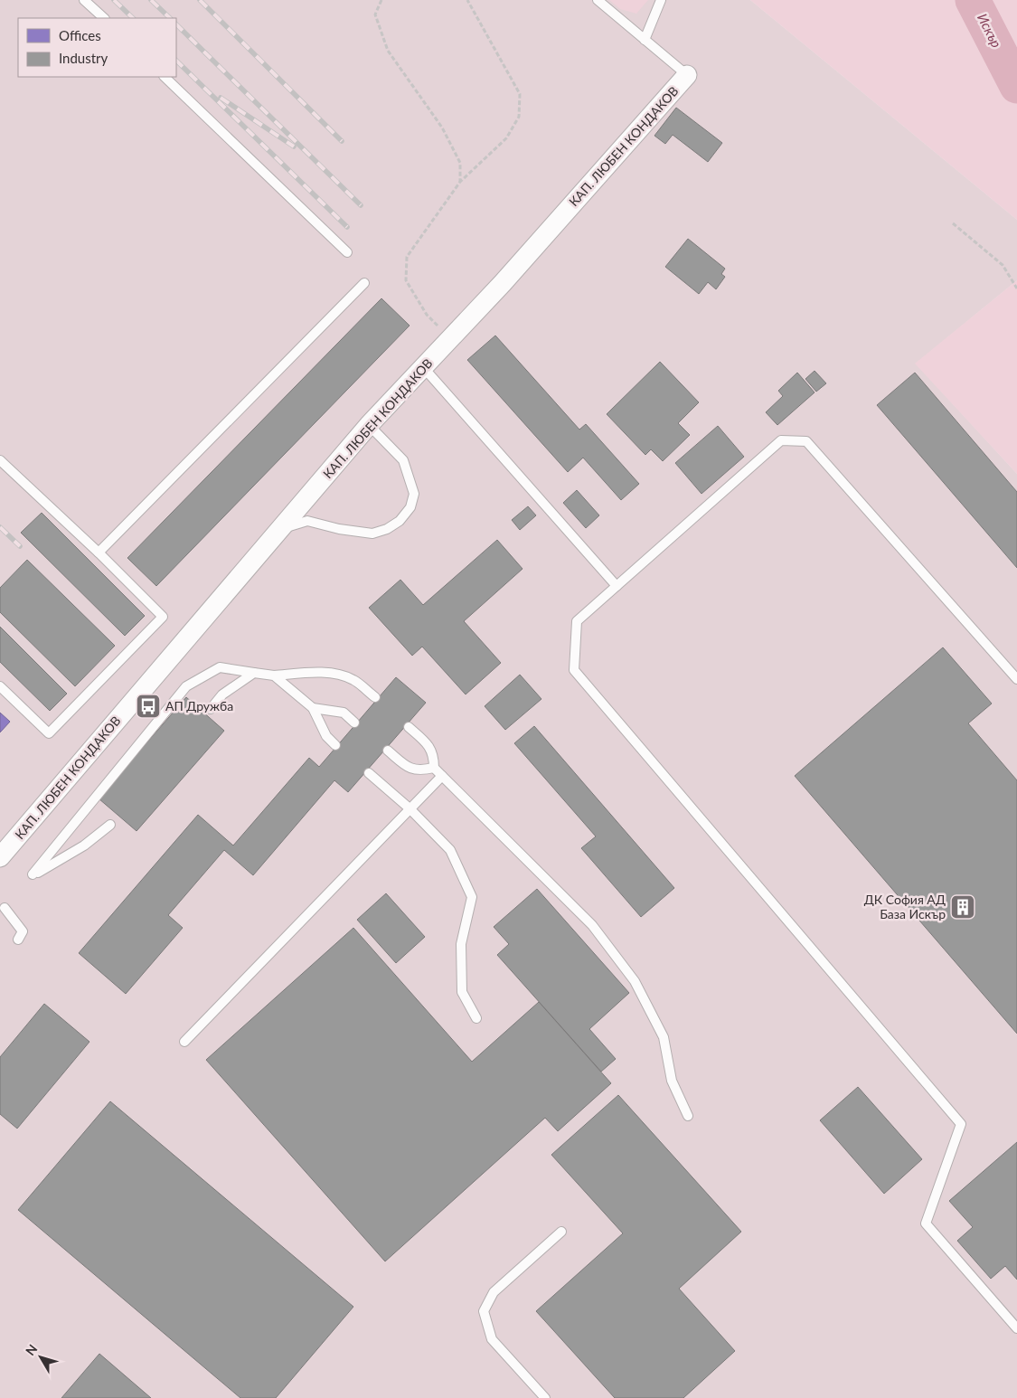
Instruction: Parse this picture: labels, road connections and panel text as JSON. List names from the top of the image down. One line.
{"streets":{"street":["КАП. ЛЮБЕН КОНДАКОВ"]},"water":["Искър"],"places":{"bus stop":["АП Дружба"],"building":["ДК София АД База Искър"]},"legend":["Offices","Industry"],"north":"top left"}
